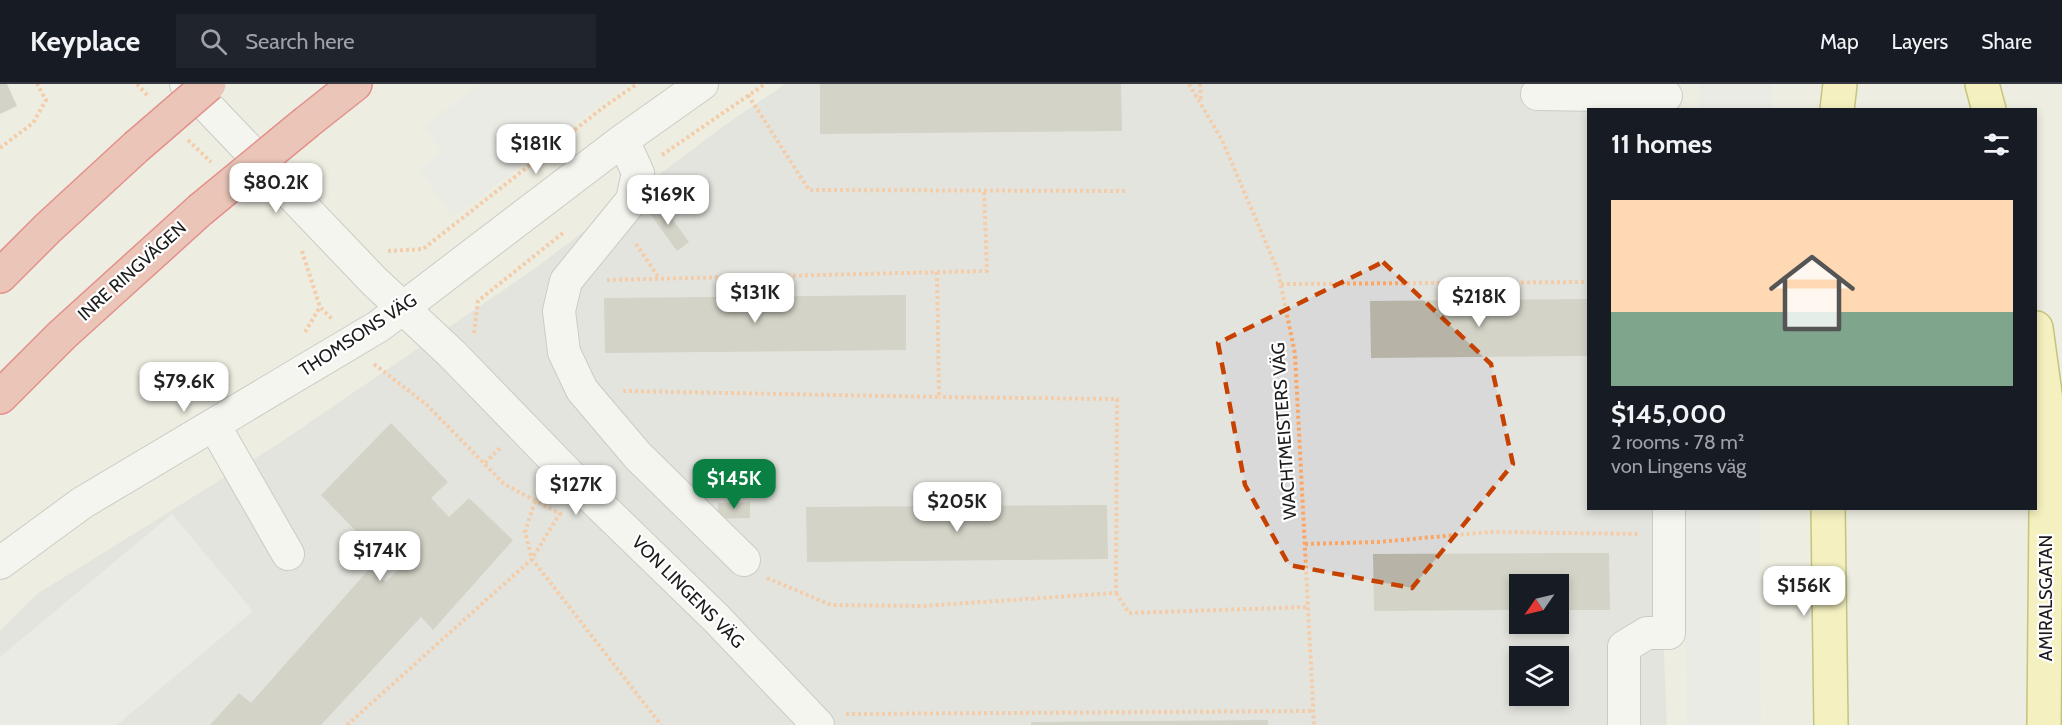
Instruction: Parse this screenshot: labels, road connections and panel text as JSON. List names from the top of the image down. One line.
{"streets":{"highway":["INRE RINGVÄGEN"],"main road":["AMIRALSGATAN"],"street":["THOMSONS VÄG","VON LINGENS VÄG"],"path":["WACHTMEISTERS VÄG"]},"crossings":[["THOMSONS VÄG","VON LINGENS VÄG"]],"north":"bottom left","page":{"header":"Keyplace","search":"Search here","nav":["Map","Layers","Share"],"heading":"11 homes","price":["$181K","$80.2K","$169K","$131K","$218K","$79.6K","$145K","$127K","$205K","$174K","$156K"],"list":[{"name":"$145,000","note":"2 rooms · 78 m² · von Lingens väg"}]}}
